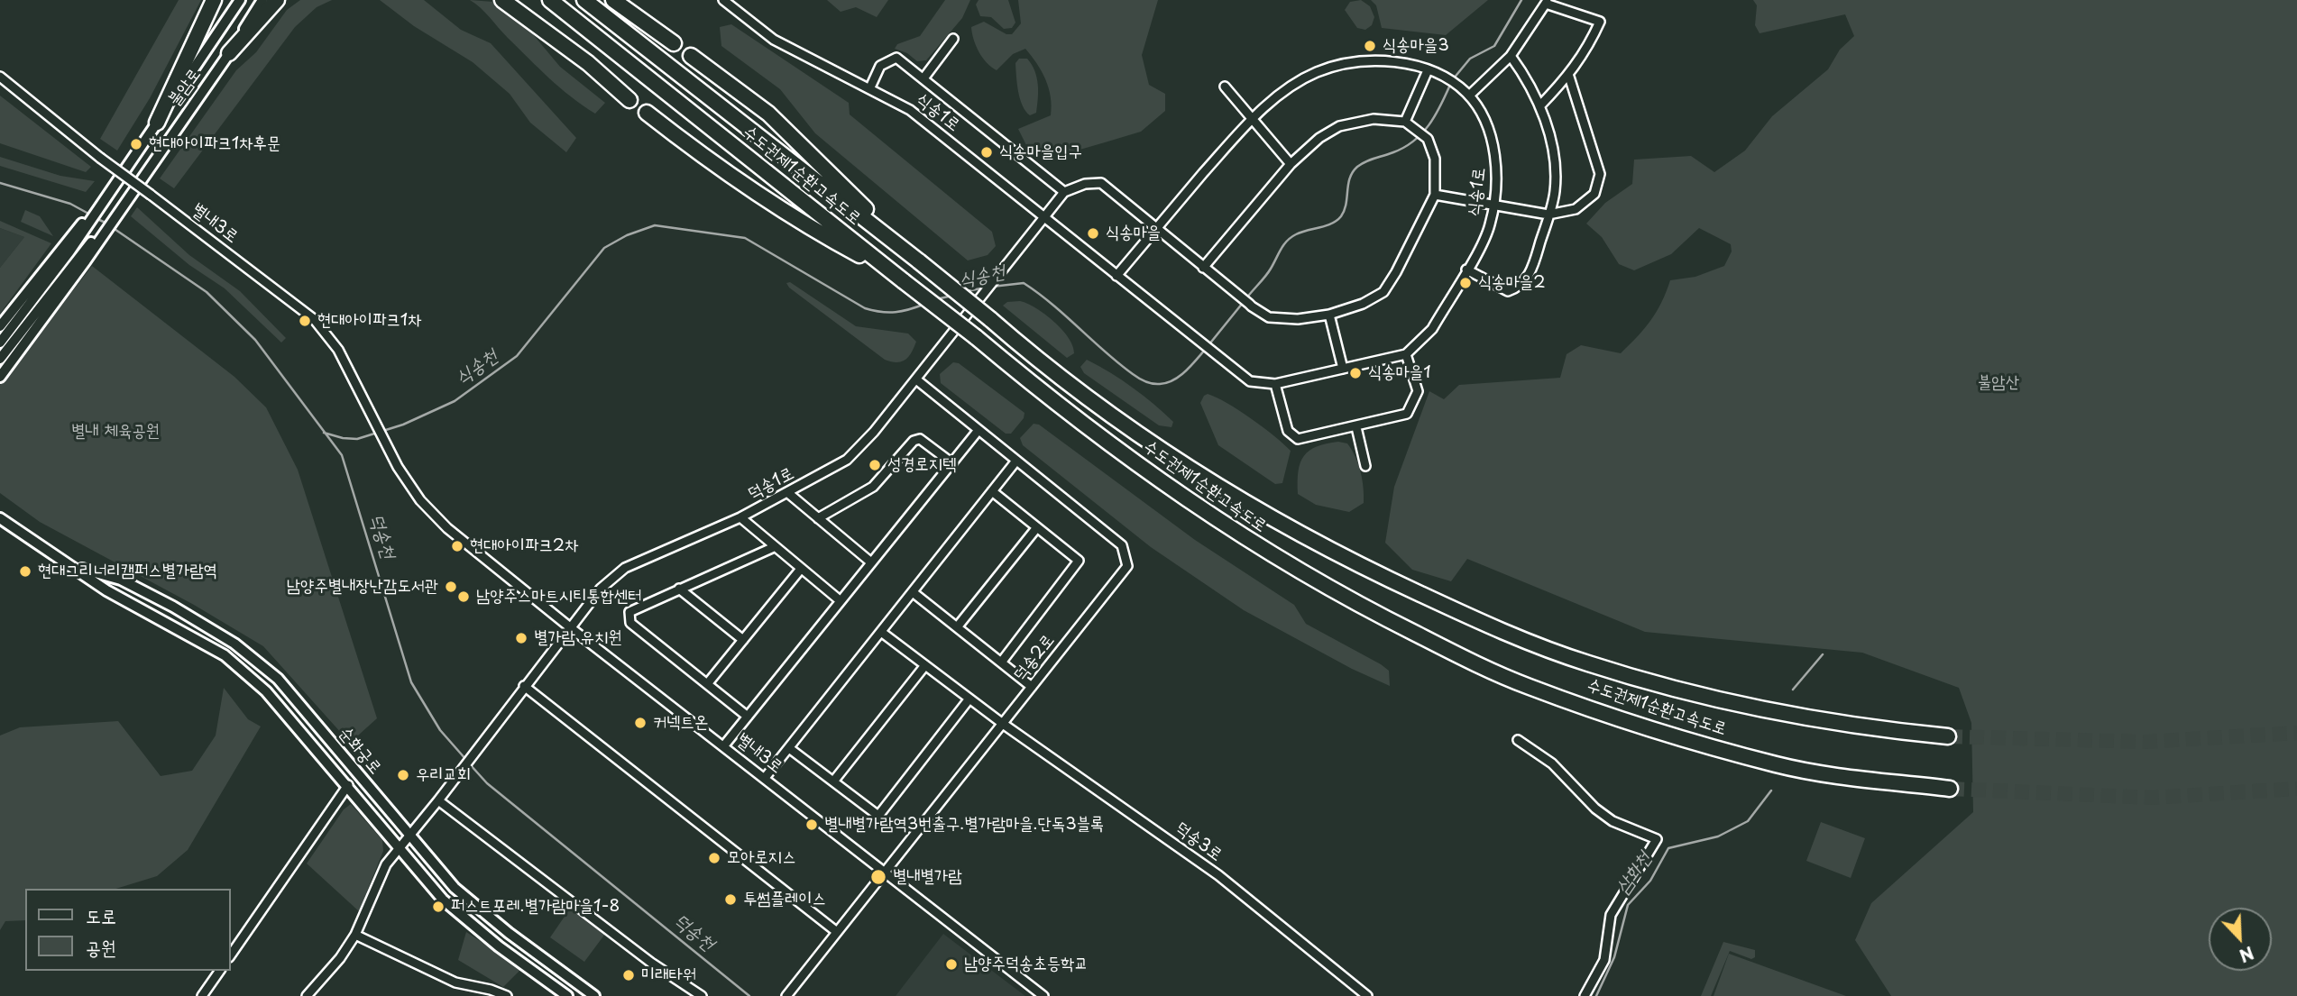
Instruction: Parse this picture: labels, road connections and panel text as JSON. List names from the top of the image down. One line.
{"streets":{"highway":["수도권제1순환고속도로"],"street":["불암로","식송1로","별내3로","덕송1로","덕송2로","순화궁로","덕송3로"]},"crossings":[["식송1로","덕송1로"],["별내3로","덕송1로"],["별내3로","덕송2로"],["덕송1로","덕송2로"],["덕송2로","덕송3로"]],"water":["식송천","덕송천","삼화천"],"parks":["불암산","별내 체육공원"],"places":["식송마을3","현대아이파크1차후문","식송마을입구","식송마을","식송마을2","현대아이파크1차","식송마을1","성경로지텍","현대아이파크2차","현대그리너리캠퍼스별가람역","남양주별내장난감도서관","남양주스마트시티통합센터","별가람 유치원","커넥트온","우리교회","별내별가람역3번출구.별가람마을.단독3블록","모아로지스","별내별가람","투썸플레이스","퍼스트포레.별가람마을1-8","남양주덕송초등학교","미래타워"],"legend":["도로","공원"],"north":"bottom right"}
